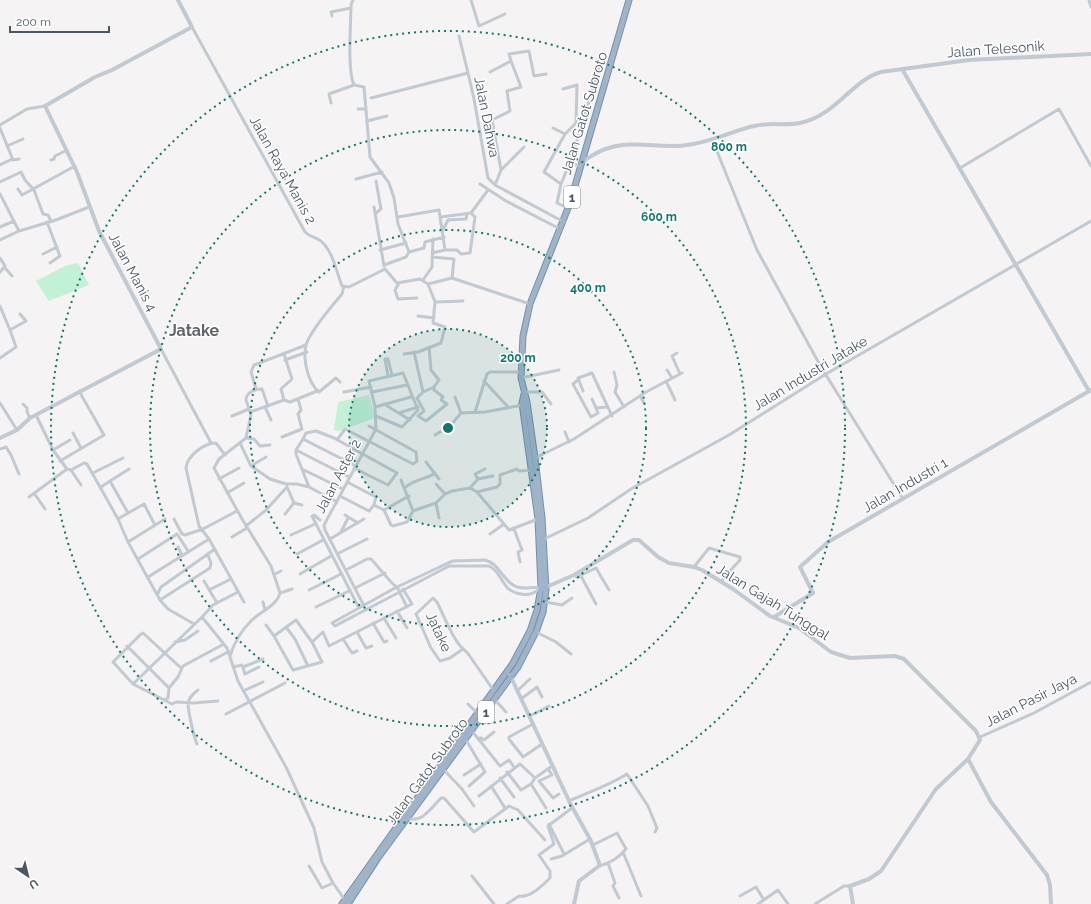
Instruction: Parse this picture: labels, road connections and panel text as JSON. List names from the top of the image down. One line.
{"streets":{"highway":["Jalan Gatot Subroto","1"],"street":["Jalan Telesonik","Jalan Dahwa","Jalan Raya Manis 2","Jalan Manis 4","Jalan Industri Jatake","Jalan Aster 2","Jalan Industri 1","Jalan Gajah Tunggal","Jatake","Jalan Pasir Jaya"]},"crossings":[["Jalan Telesonik","Jalan Gatot Subroto"],["Jalan Gatot Subroto","Jalan Industri Jatake"],["Jalan Gatot Subroto","Jalan Gajah Tunggal"],["Jalan Industri 1","Jalan Gajah Tunggal"],["Jalan Gajah Tunggal","Jalan Pasir Jaya"]],"districts":["Jatake"],"scale_bar":"200 m","north":"bottom right","rings":["800 m","600 m","400 m","200 m"]}
